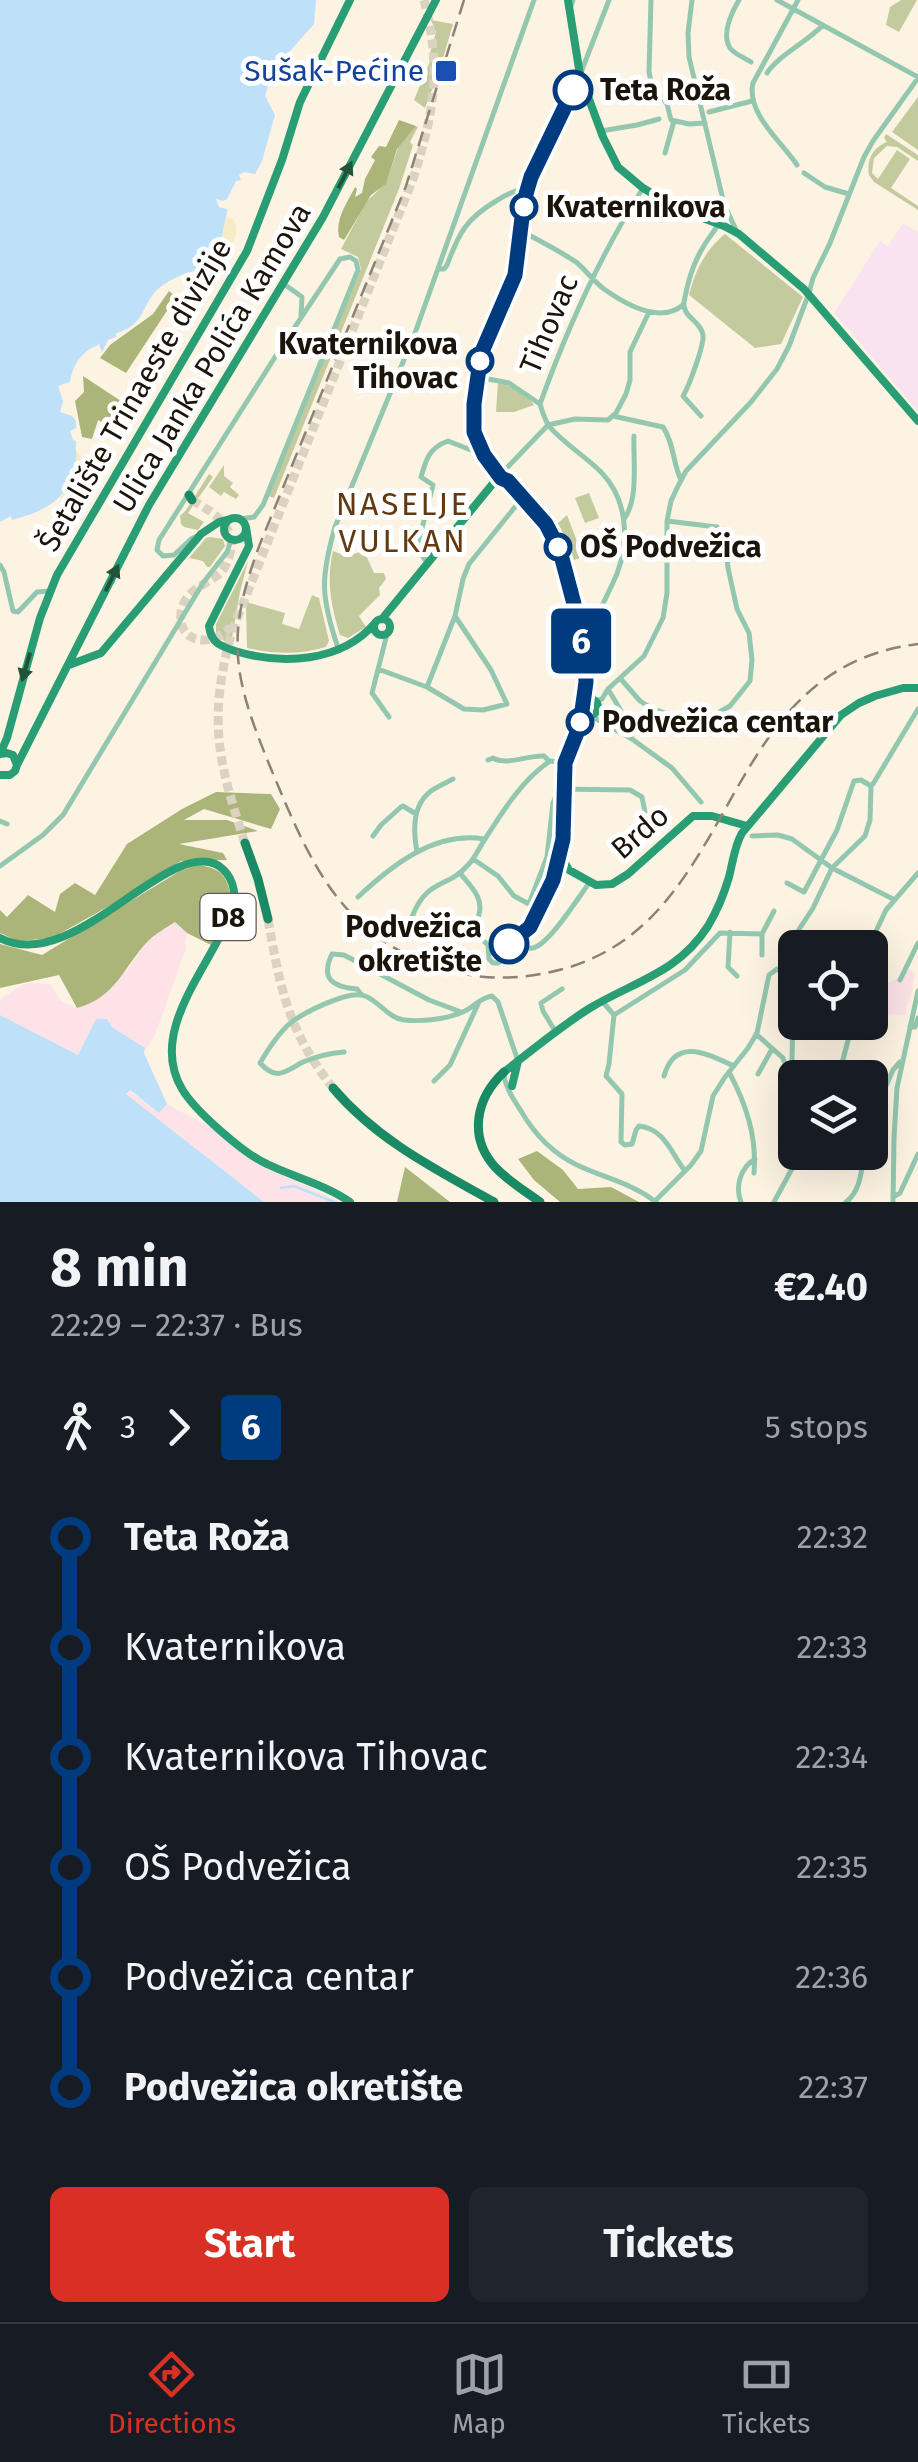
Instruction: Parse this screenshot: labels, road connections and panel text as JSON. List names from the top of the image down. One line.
{"streets":{"main road":["Ulica Janka Polića Kamova","Šetalište Trinaeste divizije","Brdo","D8"],"street":["Tihovac"]},"crossings":[["Ulica Janka Polića Kamova","Šetalište Trinaeste divizije"]],"one_way":["Ulica Janka Polića Kamova"],"districts":["NASELJE VULKAN"],"places":{"transit":["Sušak-Pećine"],"other":["Teta Roža","Kvaternikova","Kvaternikova Tihovac","OŠ Podvežica","Podvežica centar","Podvežica okretište"]},"lines":["bus line 6"],"page":{"on_map":"6","heading":["8 min","22:29 – 22:37 · Bus","€2.40"],"legs":["3","6","5 stops"],"list":[{"name":"Teta Roža","value":"22:32"},{"name":"Kvaternikova","value":"22:33"},{"name":"Kvaternikova Tihovac","value":"22:34"},{"name":"OŠ Podvežica","value":"22:35"},{"name":"Podvežica centar","value":"22:36"},{"name":"Podvežica okretište","value":"22:37"}],"buttons":["Start","Tickets"],"tabs":["Directions","Map","Tickets"]}}
